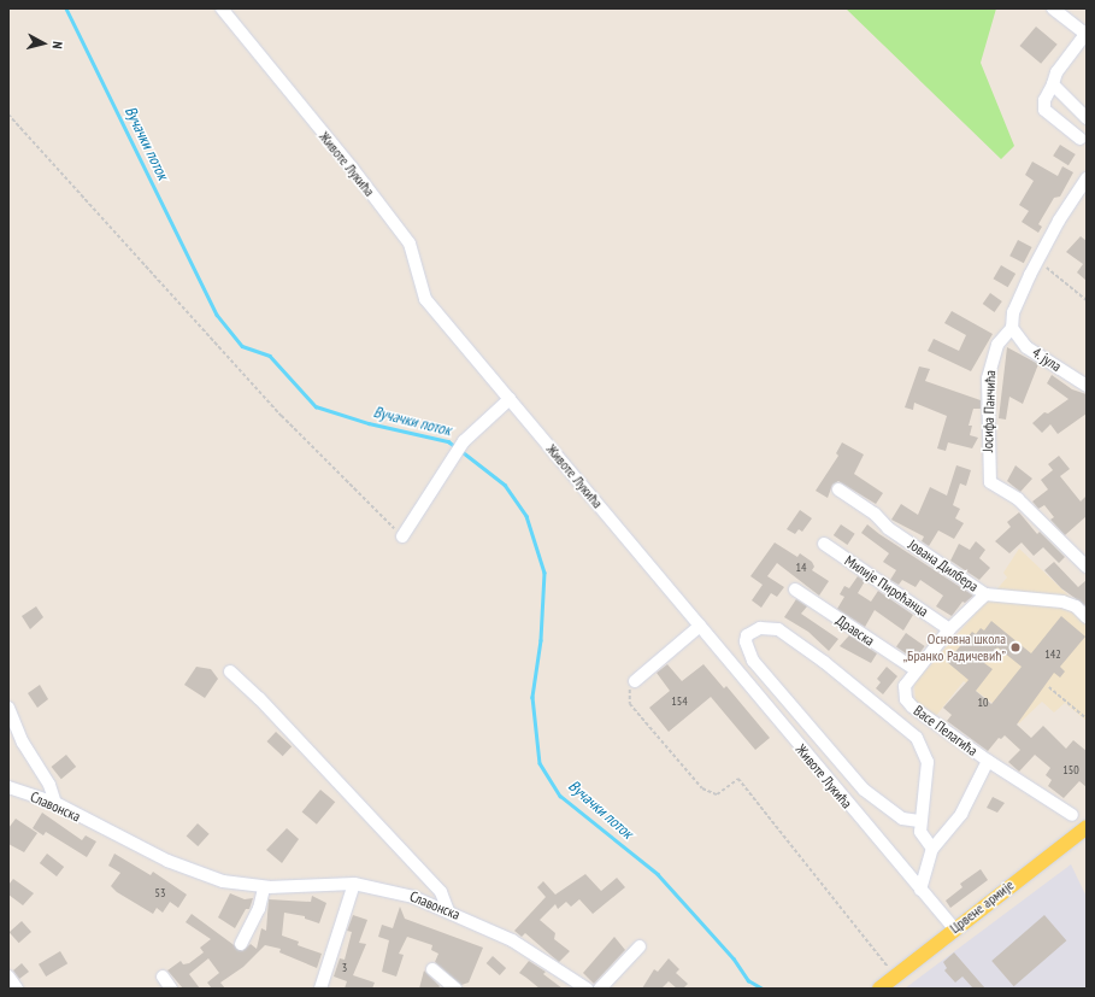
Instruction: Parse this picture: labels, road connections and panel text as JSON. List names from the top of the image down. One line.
{"streets":{"main road":["Црвене армије"],"street":["Животе Лукића","4. јула","Јосифа Панчића","Јована Дилбера","Милије Пироћанца","Дравска","Васе Пелагића","Славонска"]},"crossings":[["Животе Лукића","Црвене армије"],["4. јула","Јосифа Панчића"],["Јована Дилбера","Васе Пелагића"],["Милије Пироћанца","Васе Пелагића"],["Дравска","Васе Пелагића"]],"water":["Вучачки поток"],"places":["Основна школа „Бранко Радичевић”"],"house_numbers":["14","142","154","10","150","53","3"],"north":"right"}
